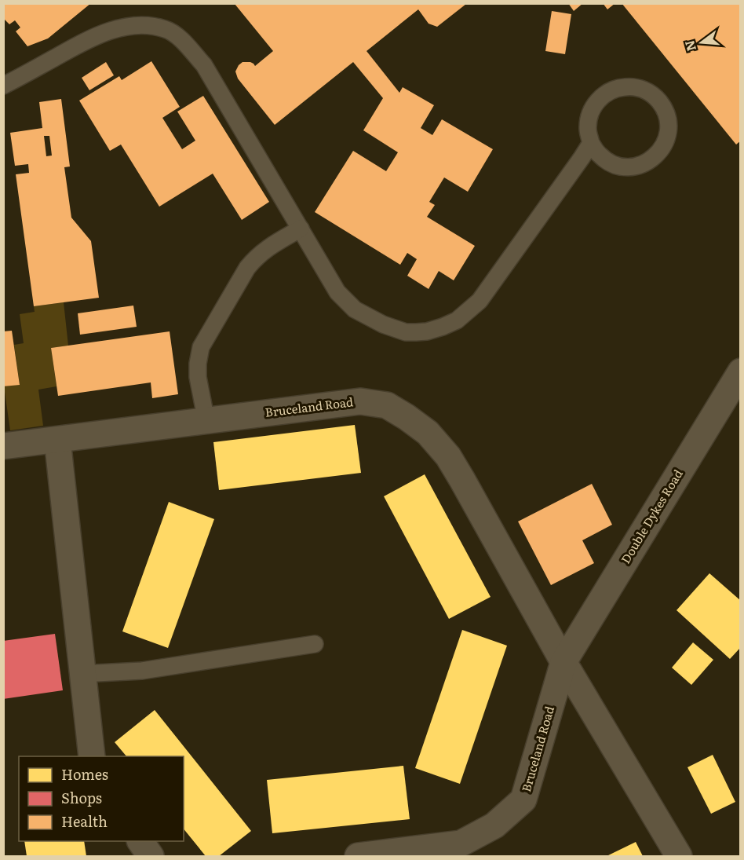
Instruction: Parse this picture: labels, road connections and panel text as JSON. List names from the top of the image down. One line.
{"streets":{"street":["Bruceland Road","Double Dykes Road"]},"crossings":[["Bruceland Road","Double Dykes Road"]],"legend":["Homes","Shops","Health"],"north":"left"}
